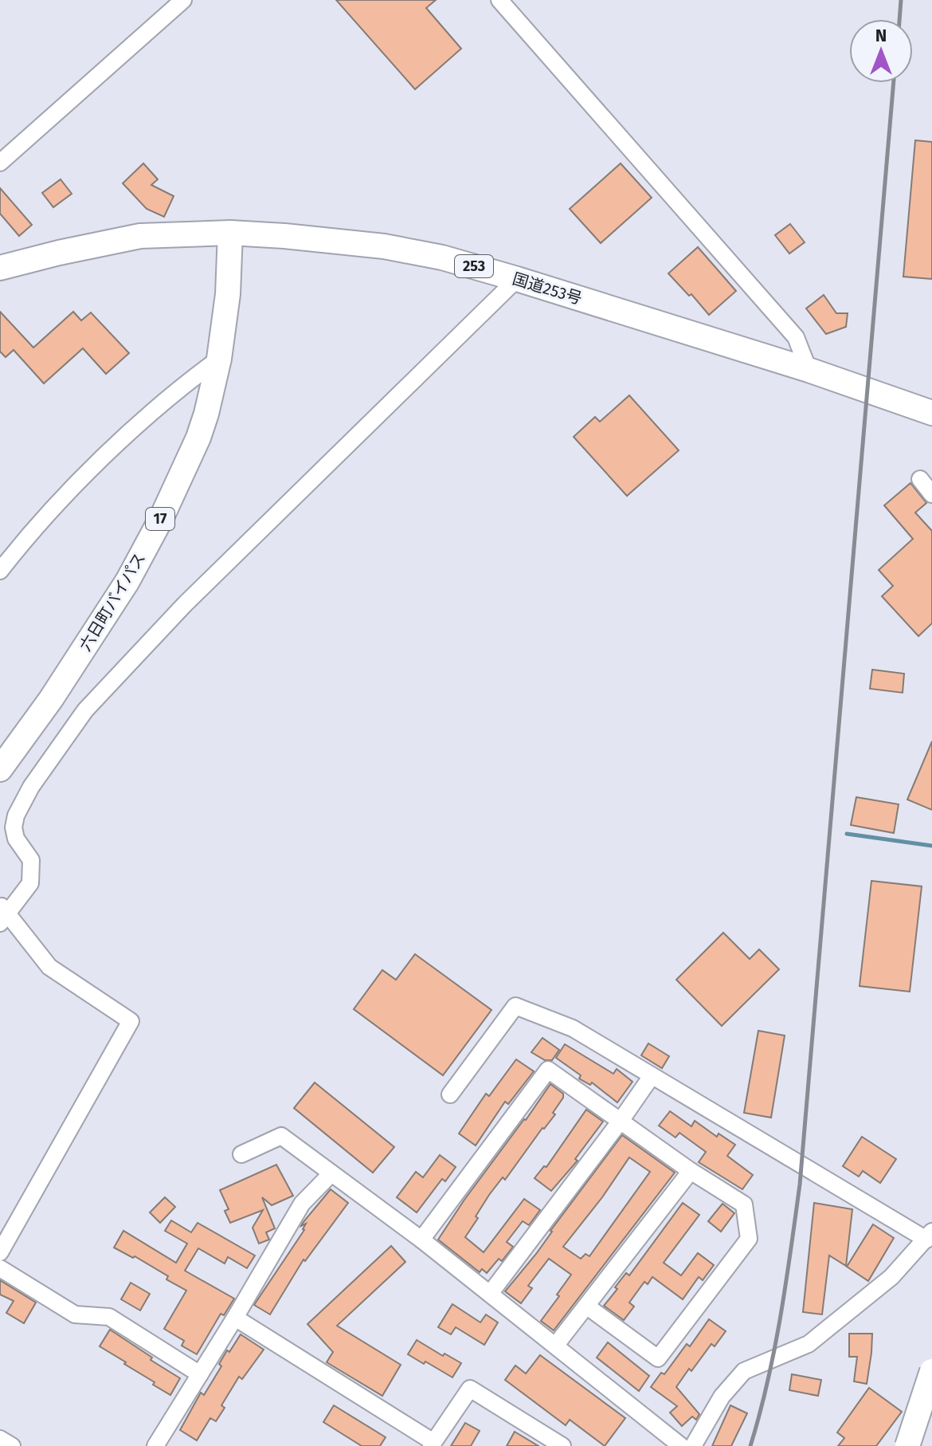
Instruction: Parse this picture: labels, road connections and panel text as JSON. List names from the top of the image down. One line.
{"streets":{"highway":["253","国道253号","17","六日町バイパス"]},"crossings":[["国道253号","六日町バイパス"]],"north":"top"}
